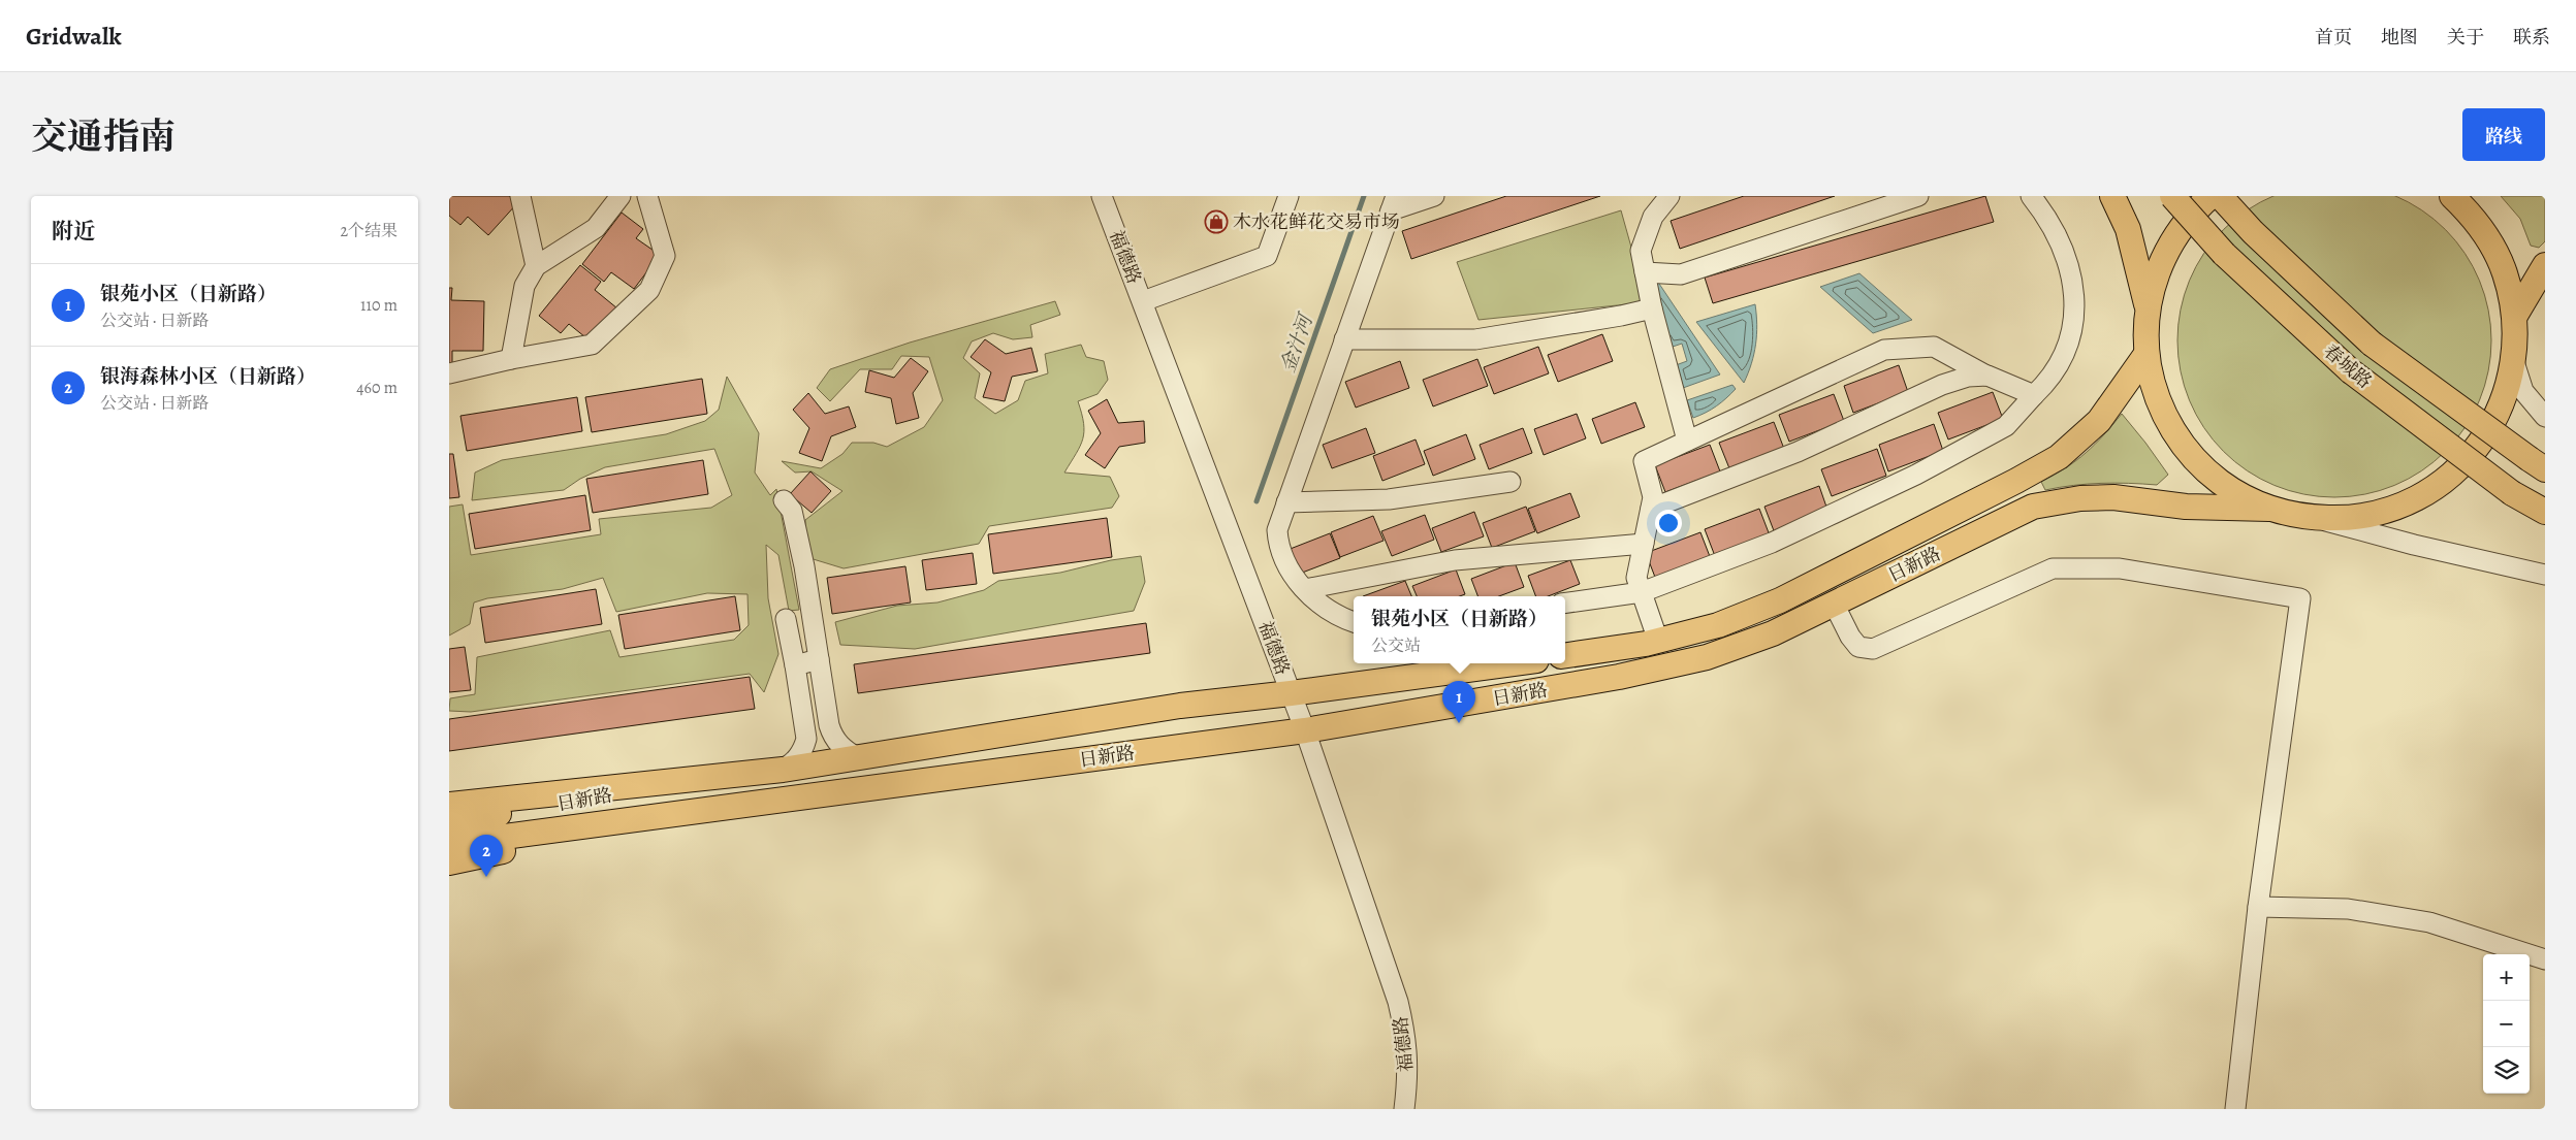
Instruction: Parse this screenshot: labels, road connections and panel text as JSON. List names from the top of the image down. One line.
{"streets":{"main road":["春城路","日新路"],"street":["福德路"]},"crossings":[["福德路","日新路"]],"water":["金汁河"],"places":{"shop":["木水花鲜花交易市场"]},"page":{"header":"Gridwalk","nav":["首页","地图","关于","联系"],"title":"交通指南","buttons":"路线","heading":["附近","2个结果"],"list":[{"mark":"1","name":"银苑小区（日新路）","note":"公交站 · 日新路","value":"110 m"},{"mark":"2","name":"银海森林小区（日新路）","note":"公交站 · 日新路","value":"460 m"}],"popup":["银苑小区（日新路）","公交站"],"pins":["1","2"],"map_buttons":["+","−"]}}
